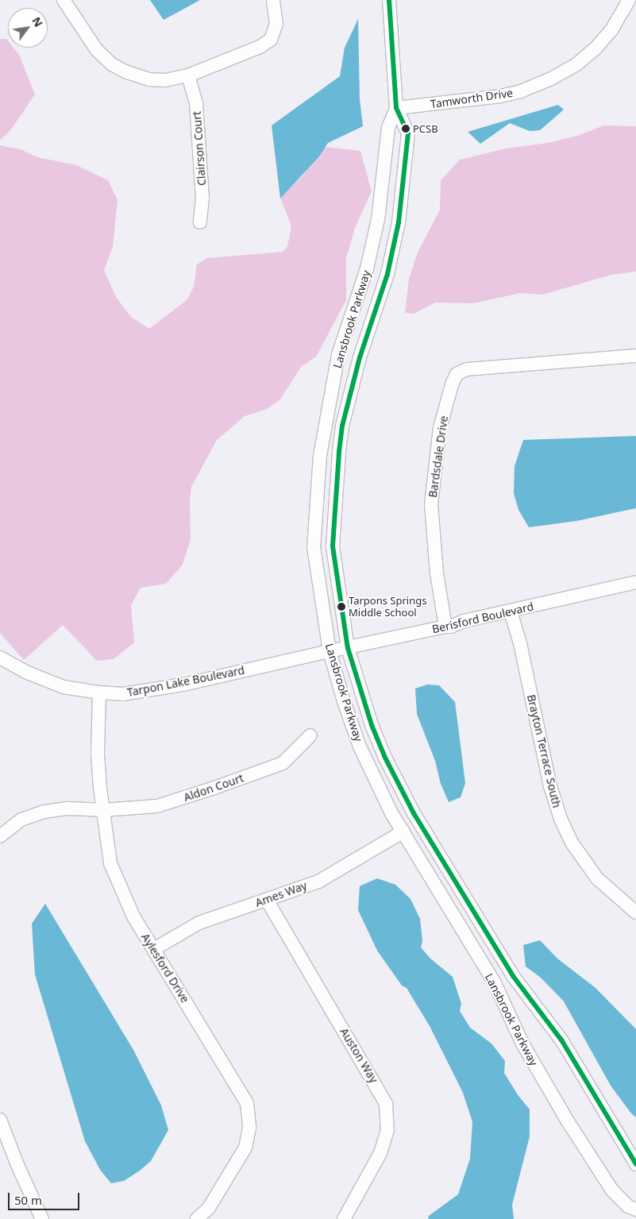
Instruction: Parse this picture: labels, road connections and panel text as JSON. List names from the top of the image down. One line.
{"streets":{"street":["Tamworth Drive","Clairson Court","Lansbrook Parkway","Bardsdale Drive","Berisford Boulevard","Tarpon Lake Boulevard","Brayton Terrace South","Aldon Court","Ames Way","Aylesford Drive","Auston Way"]},"crossings":[["Tamworth Drive","Lansbrook Parkway"],["Lansbrook Parkway","Berisford Boulevard"],["Lansbrook Parkway","Tarpon Lake Boulevard"],["Lansbrook Parkway","Ames Way"],["Bardsdale Drive","Berisford Boulevard"],["Berisford Boulevard","Tarpon Lake Boulevard"],["Berisford Boulevard","Brayton Terrace South"],["Tarpon Lake Boulevard","Aylesford Drive"],["Aldon Court","Aylesford Drive"],["Ames Way","Aylesford Drive"],["Ames Way","Auston Way"]],"places":["PCSB","Tarpons Springs Middle School"],"scale_bar":"50 m","north":"top right"}
